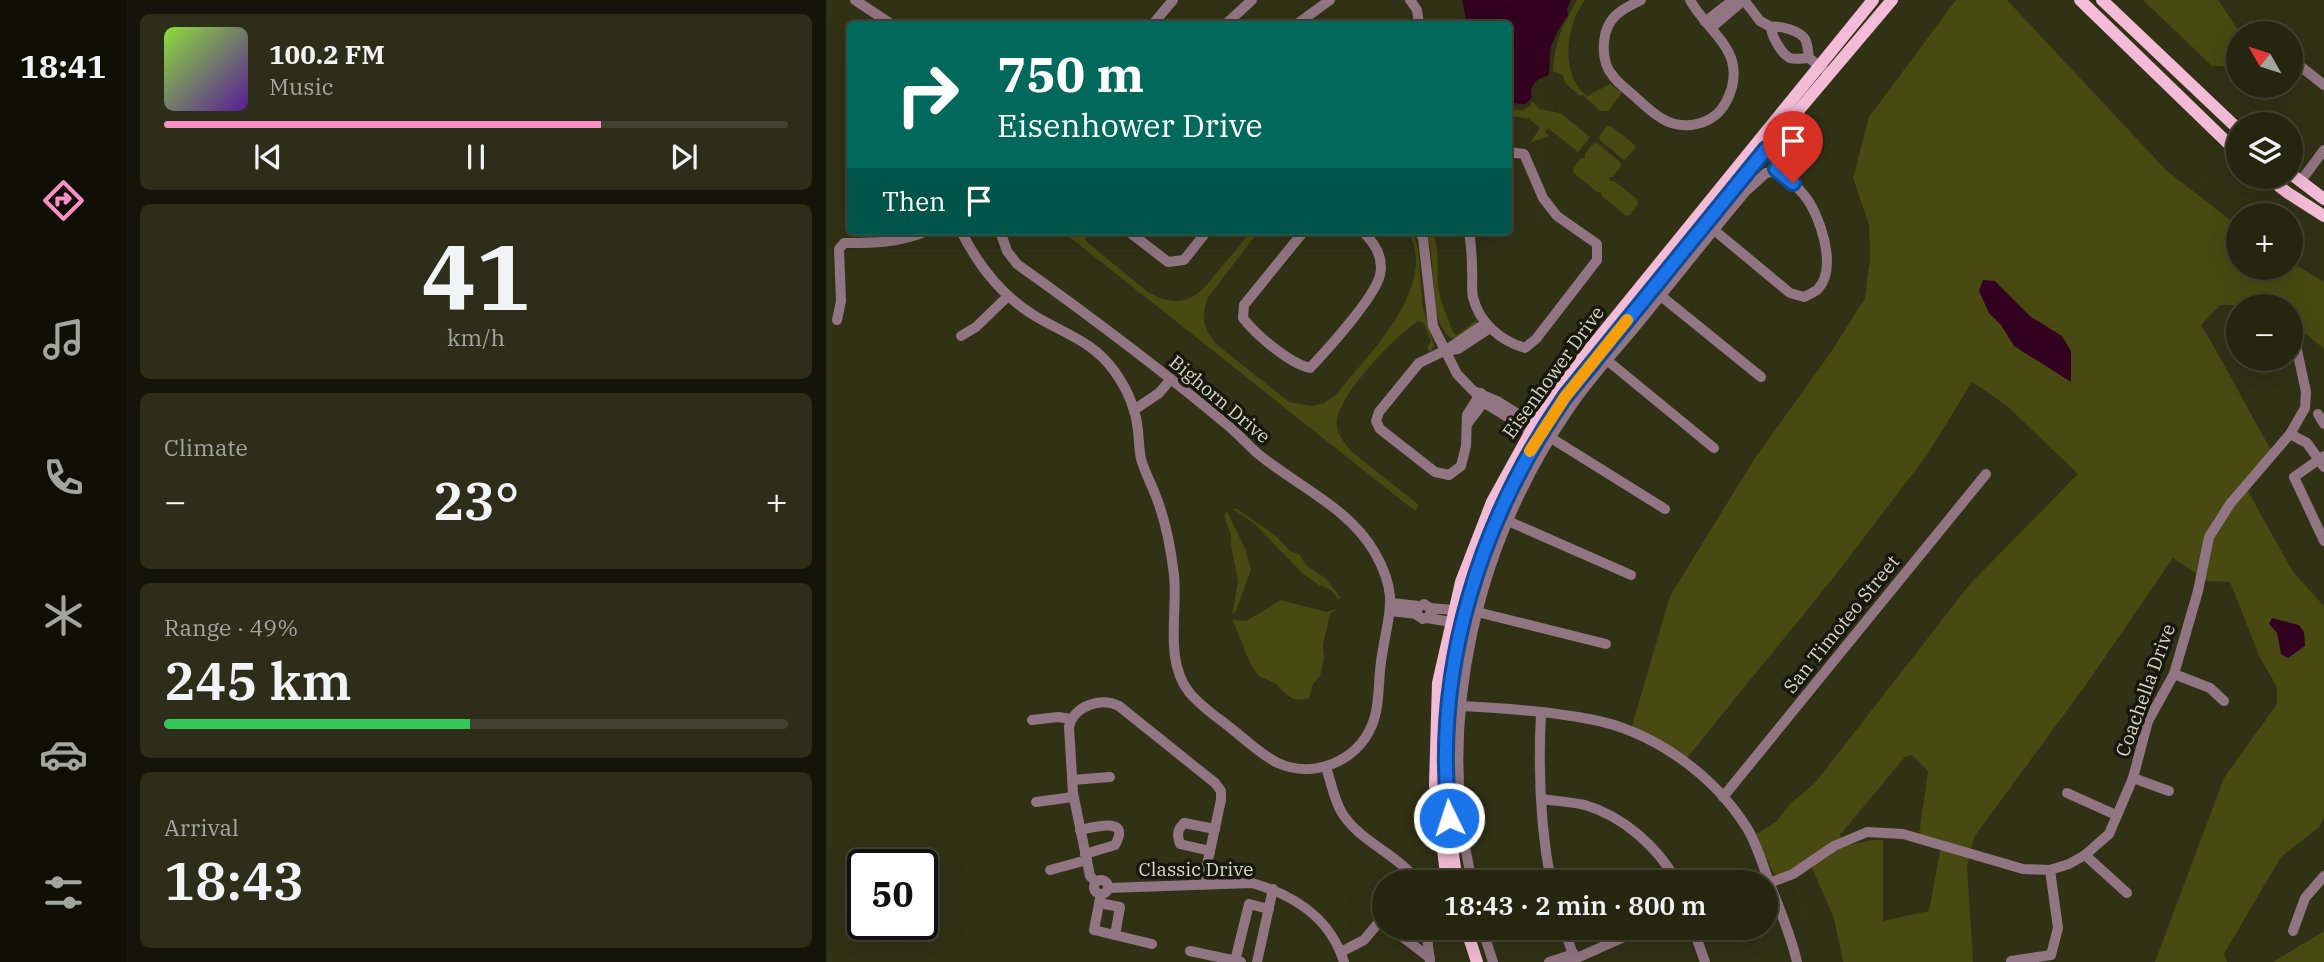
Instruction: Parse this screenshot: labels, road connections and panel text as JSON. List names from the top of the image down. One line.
{"streets":{"main road":["Eisenhower Drive"],"street":["Bighorn Drive","San Timoteo Street","Coachella Drive","Classic Drive"]},"north":"top left","page":{"tabs":"18:41","map_buttons":["+","−"],"turn":["750 m","Eisenhower Drive"],"song":["100.2 FM","Music"],"then":"Then","tile":[["41","km/h"],"Climate",["Range · 49%","245 km"],["Arrival","18:43"]],"heat":["−","23°","+"],"limit":"50","trip":"18:43 · 2 min · 800 m"}}
